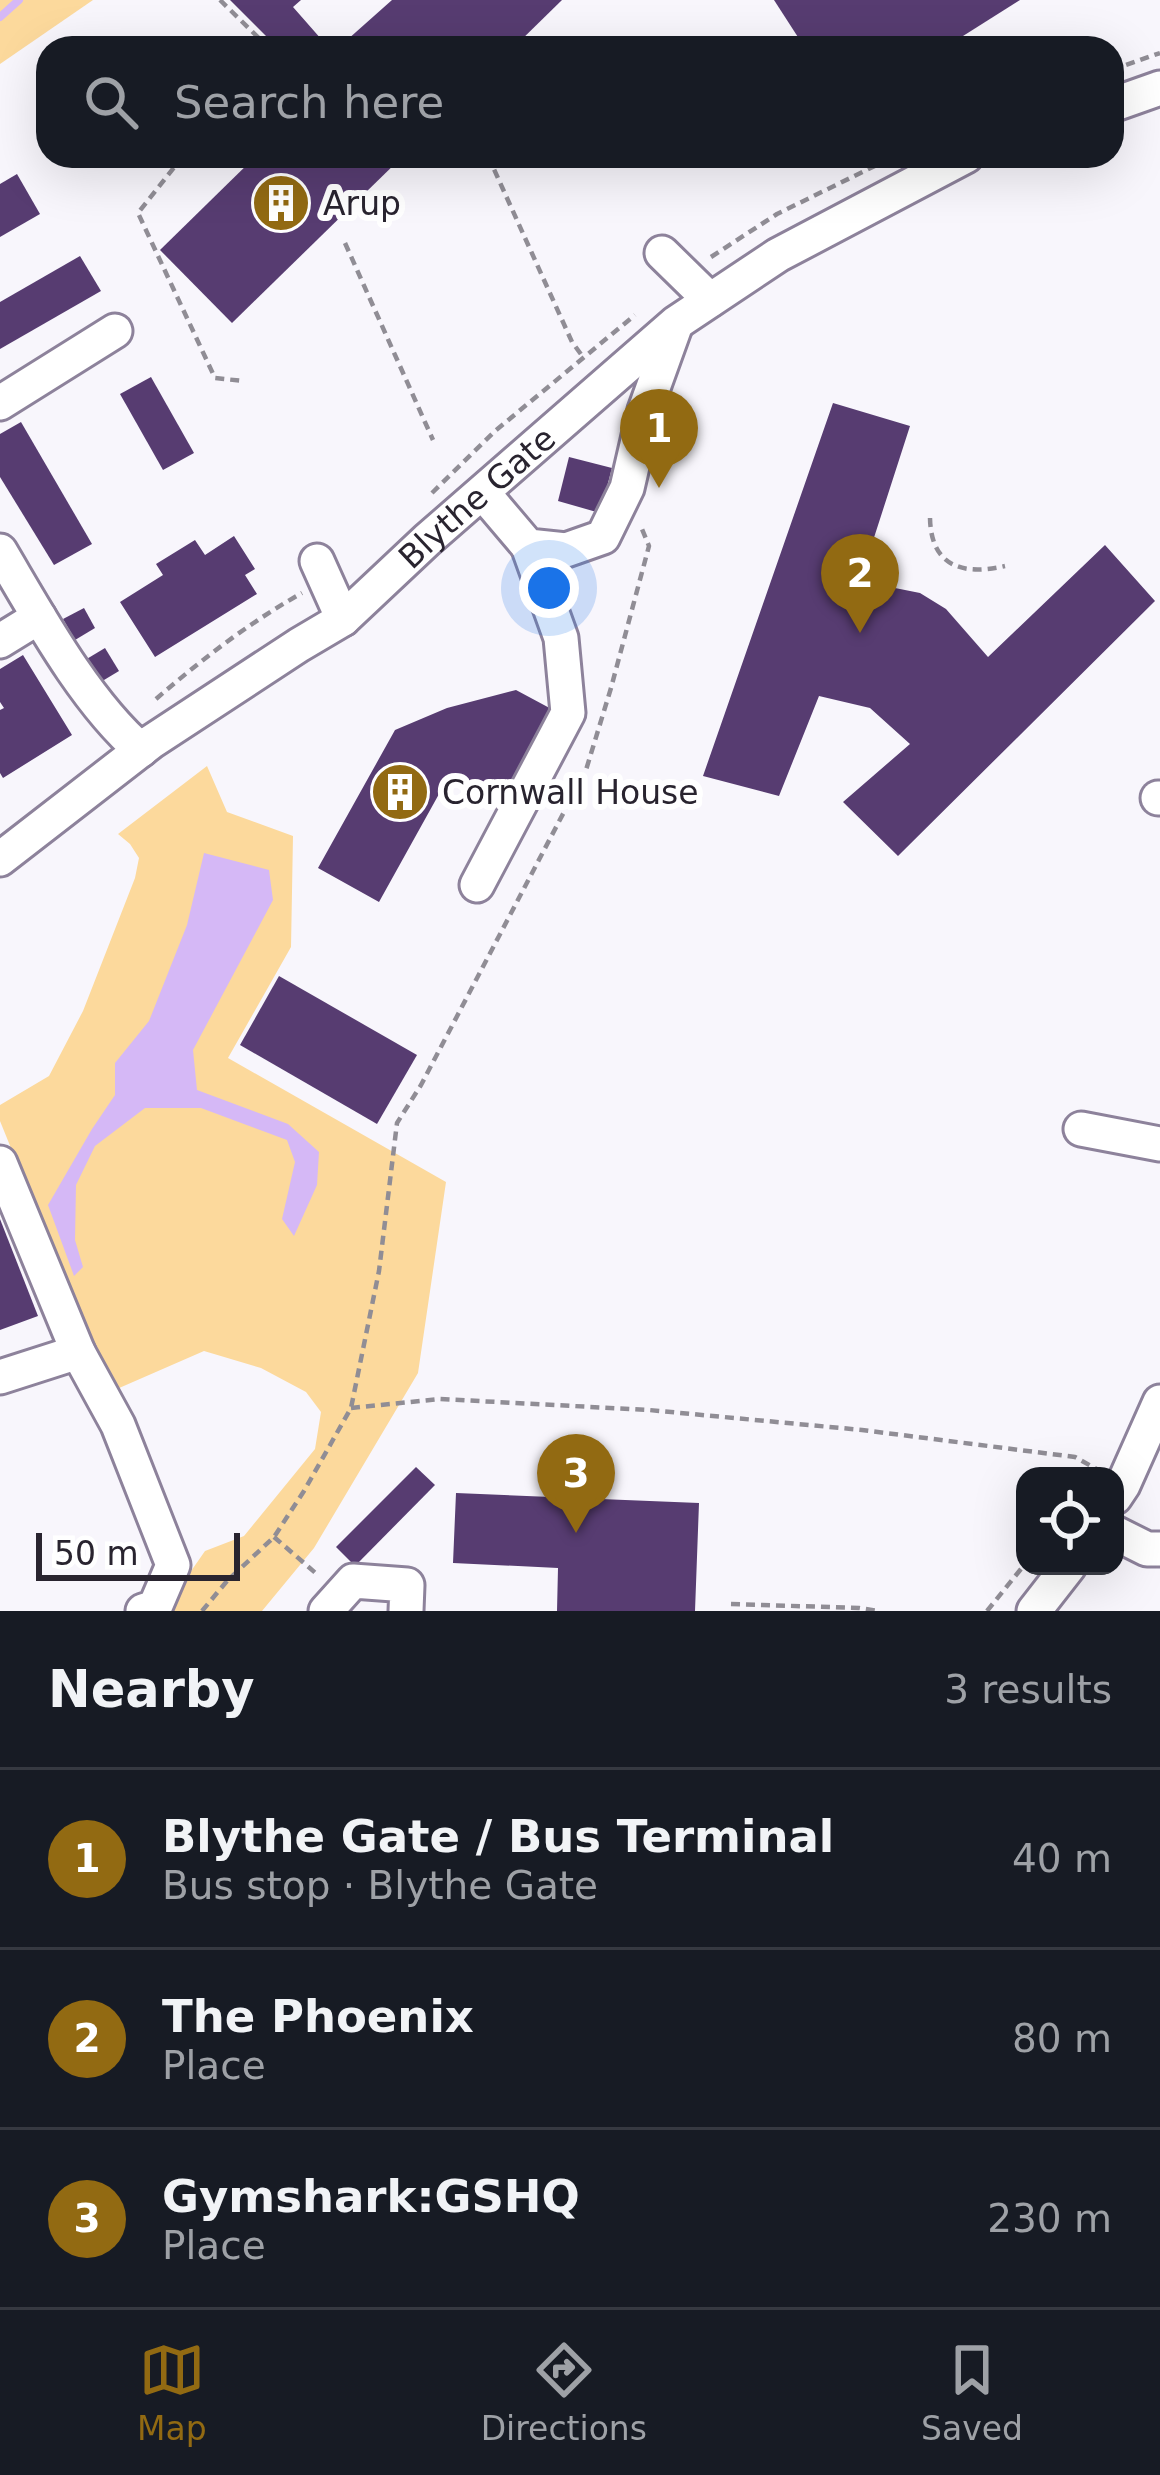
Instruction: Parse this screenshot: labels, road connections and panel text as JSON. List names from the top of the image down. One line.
{"streets":{"street":["Blythe Gate"]},"places":{"building":["Arup","Cornwall House"]},"scale_bar":"50 m","page":{"search":"Search here","pins":["1","2","3"],"scale":"50 m","heading":["Nearby","3 results"],"list":[{"mark":"1","name":"Blythe Gate / Bus Terminal","note":"Bus stop · Blythe Gate","value":"40 m"},{"mark":"2","name":"The Phoenix","note":"Place","value":"80 m"},{"mark":"3","name":"Gymshark:GSHQ","note":"Place","value":"230 m"}],"nav":["Map","Directions","Saved"]}}
